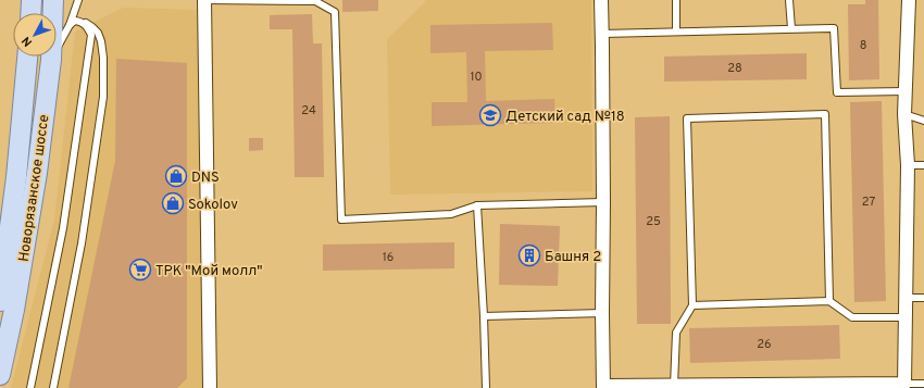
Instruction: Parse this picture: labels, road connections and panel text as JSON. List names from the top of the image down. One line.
{"streets":{"main road":["Новорязанское шоссе"]},"places":{"school or university":["Детский сад №18"],"shop":["DNS","Sokolov"],"building":["Башня 2"],"supermarket":["ТРК \"Мой молл\""]},"house_numbers":["8","28","10","24","27","25","16","26"],"north":"bottom left"}
